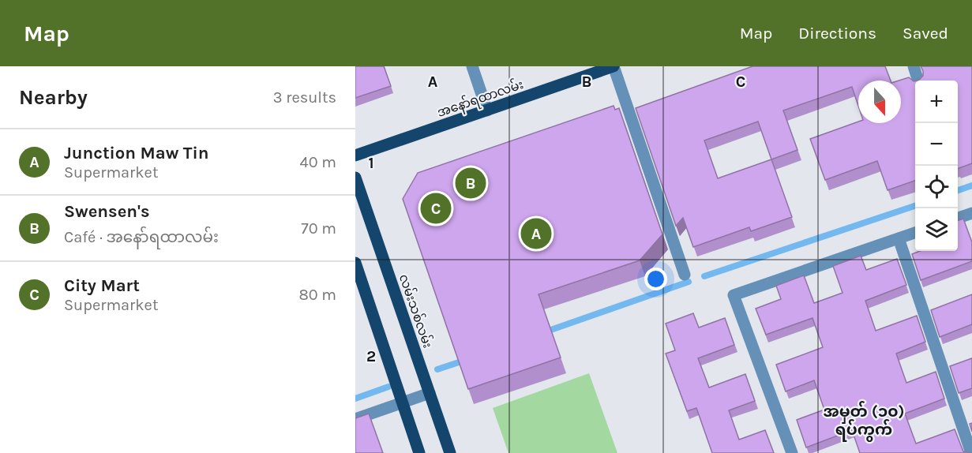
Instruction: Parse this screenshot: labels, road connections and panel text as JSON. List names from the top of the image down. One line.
{"streets":{"main road":["အနော်ရထာလမ်း","လမ်းသစ်လမ်း"]},"districts":["အမှတ် (၁၀) ရပ်ကွက်"],"north":"bottom","page":{"header":"Map","nav":["Map","Directions","Saved"],"heading":["Nearby","3 results"],"map_buttons":["+","−"],"list":[{"mark":"A","name":"Junction Maw Tin","note":"Supermarket","value":"40 m"},{"mark":"B","name":"Swensen's","note":"Café · အနော်ရထာလမ်း","value":"70 m"},{"mark":"C","name":"City Mart","note":"Supermarket","value":"80 m"}],"pins":["B","C","A"]},"grid":{"columns":["A","B","C"],"rows":["1","2"]}}
